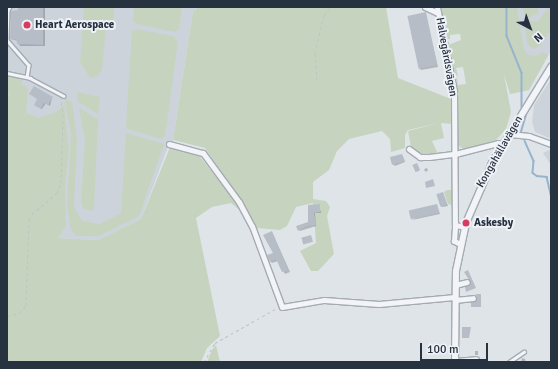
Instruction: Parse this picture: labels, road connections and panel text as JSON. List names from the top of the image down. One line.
{"streets":{"street":["Halvegårdsvägen","Kongahällavägen"]},"crossings":[["Halvegårdsvägen","Kongahällavägen"]],"places":["Heart Aerospace","Askesby"],"scale_bar":"100 m","north":"bottom right"}
